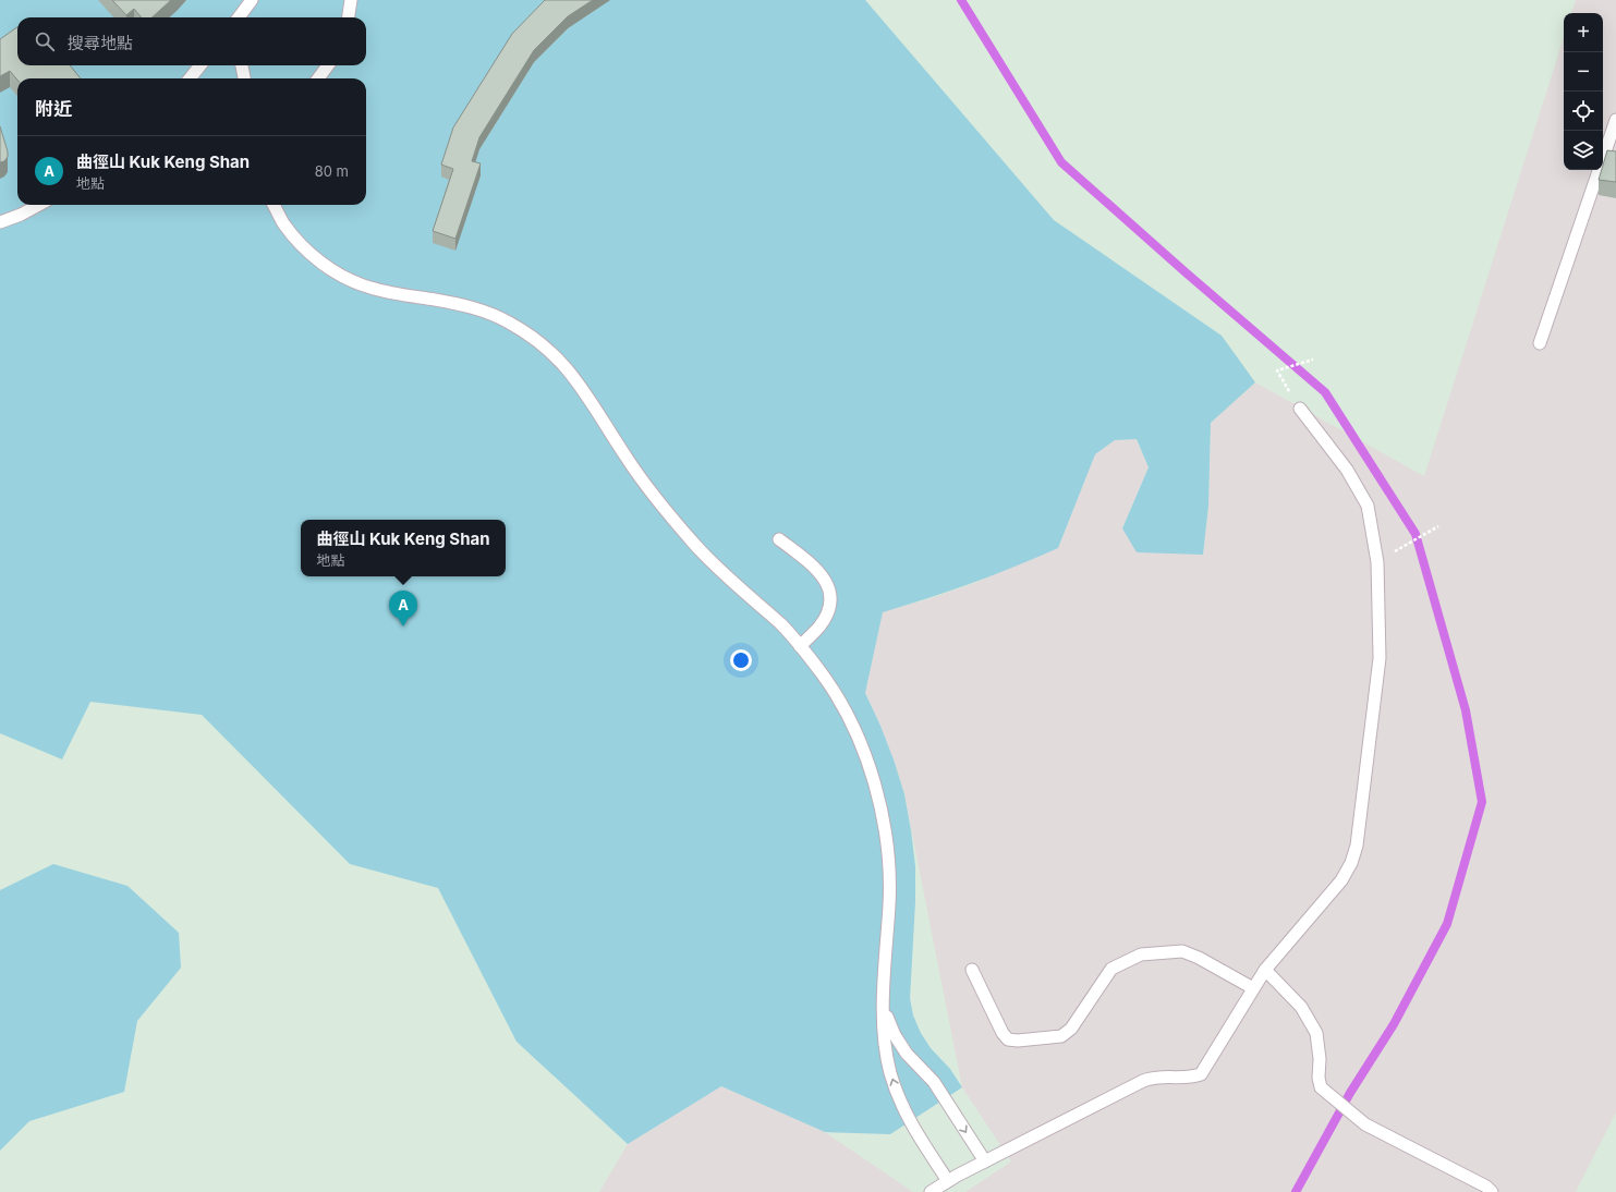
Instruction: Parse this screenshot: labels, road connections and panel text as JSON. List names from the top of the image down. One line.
{"page":{"map_buttons":["+","−"],"search":"搜尋地點","heading":"附近","list":[{"mark":"A","name":"曲徑山 Kuk Keng Shan","note":"地點","value":"80 m"}],"popup":["曲徑山 Kuk Keng Shan","地點"],"pins":"A"}}
